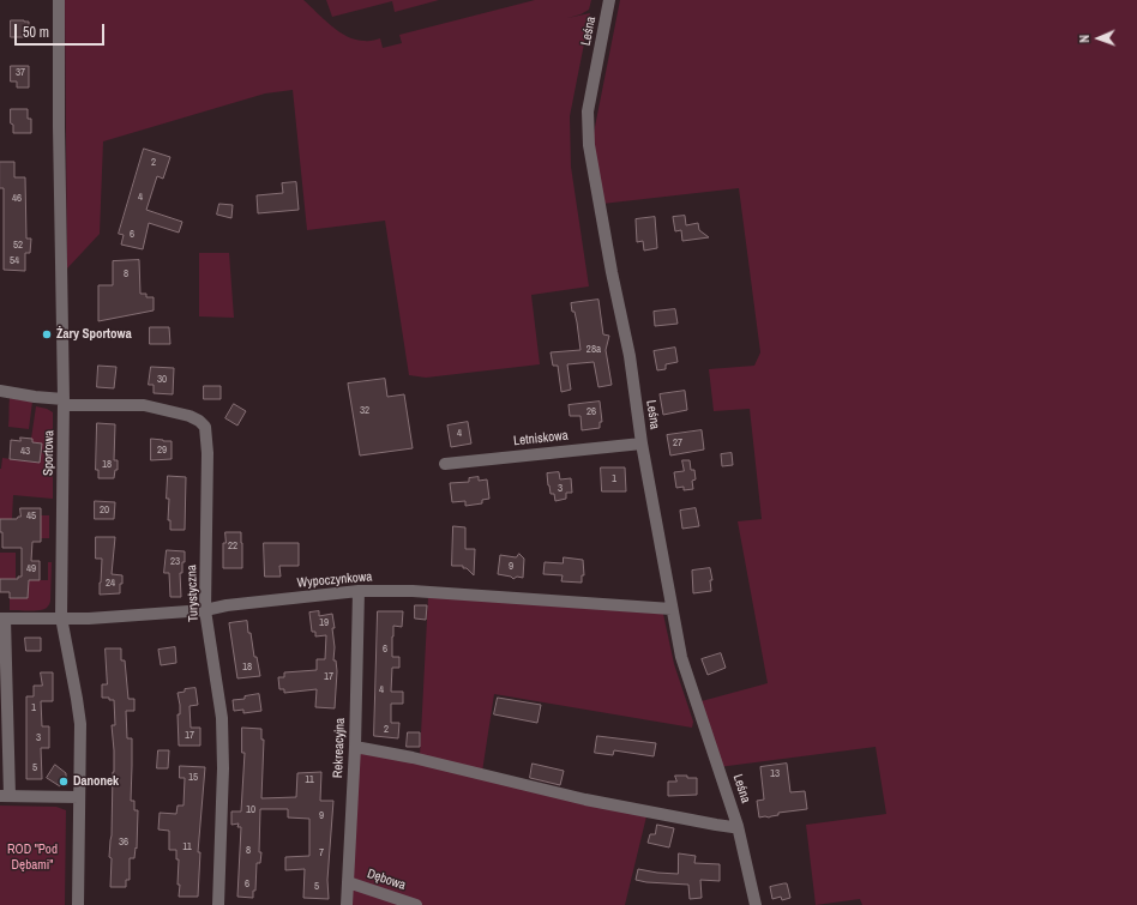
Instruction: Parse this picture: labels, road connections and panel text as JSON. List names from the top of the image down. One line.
{"streets":{"street":["Leśna","Letniskowa","Sportowa","Wypoczynkowa","Turystyczna","Rekreacyjna","Dębowa"]},"crossings":[["Leśna","Letniskowa"],["Leśna","Wypoczynkowa"],["Sportowa","Wypoczynkowa"],["Sportowa","Turystyczna"],["Wypoczynkowa","Turystyczna"],["Wypoczynkowa","Rekreacyjna"],["Rekreacyjna","Dębowa"]],"parks":["ROD \"Pod Dębami\""],"places":["Żary Sportowa","Danonek"],"house_numbers":["37","2","4","46","6","52","54","8","28a","30","32","26","4","27","29","43","18","1","3","20","45","22","23","9","49","24","19","6","18","17","4","1","2","17","3","5","13","15","11","10","9","36","11","8","7","6","5"],"scale_bar":"50 m","north":"left"}
